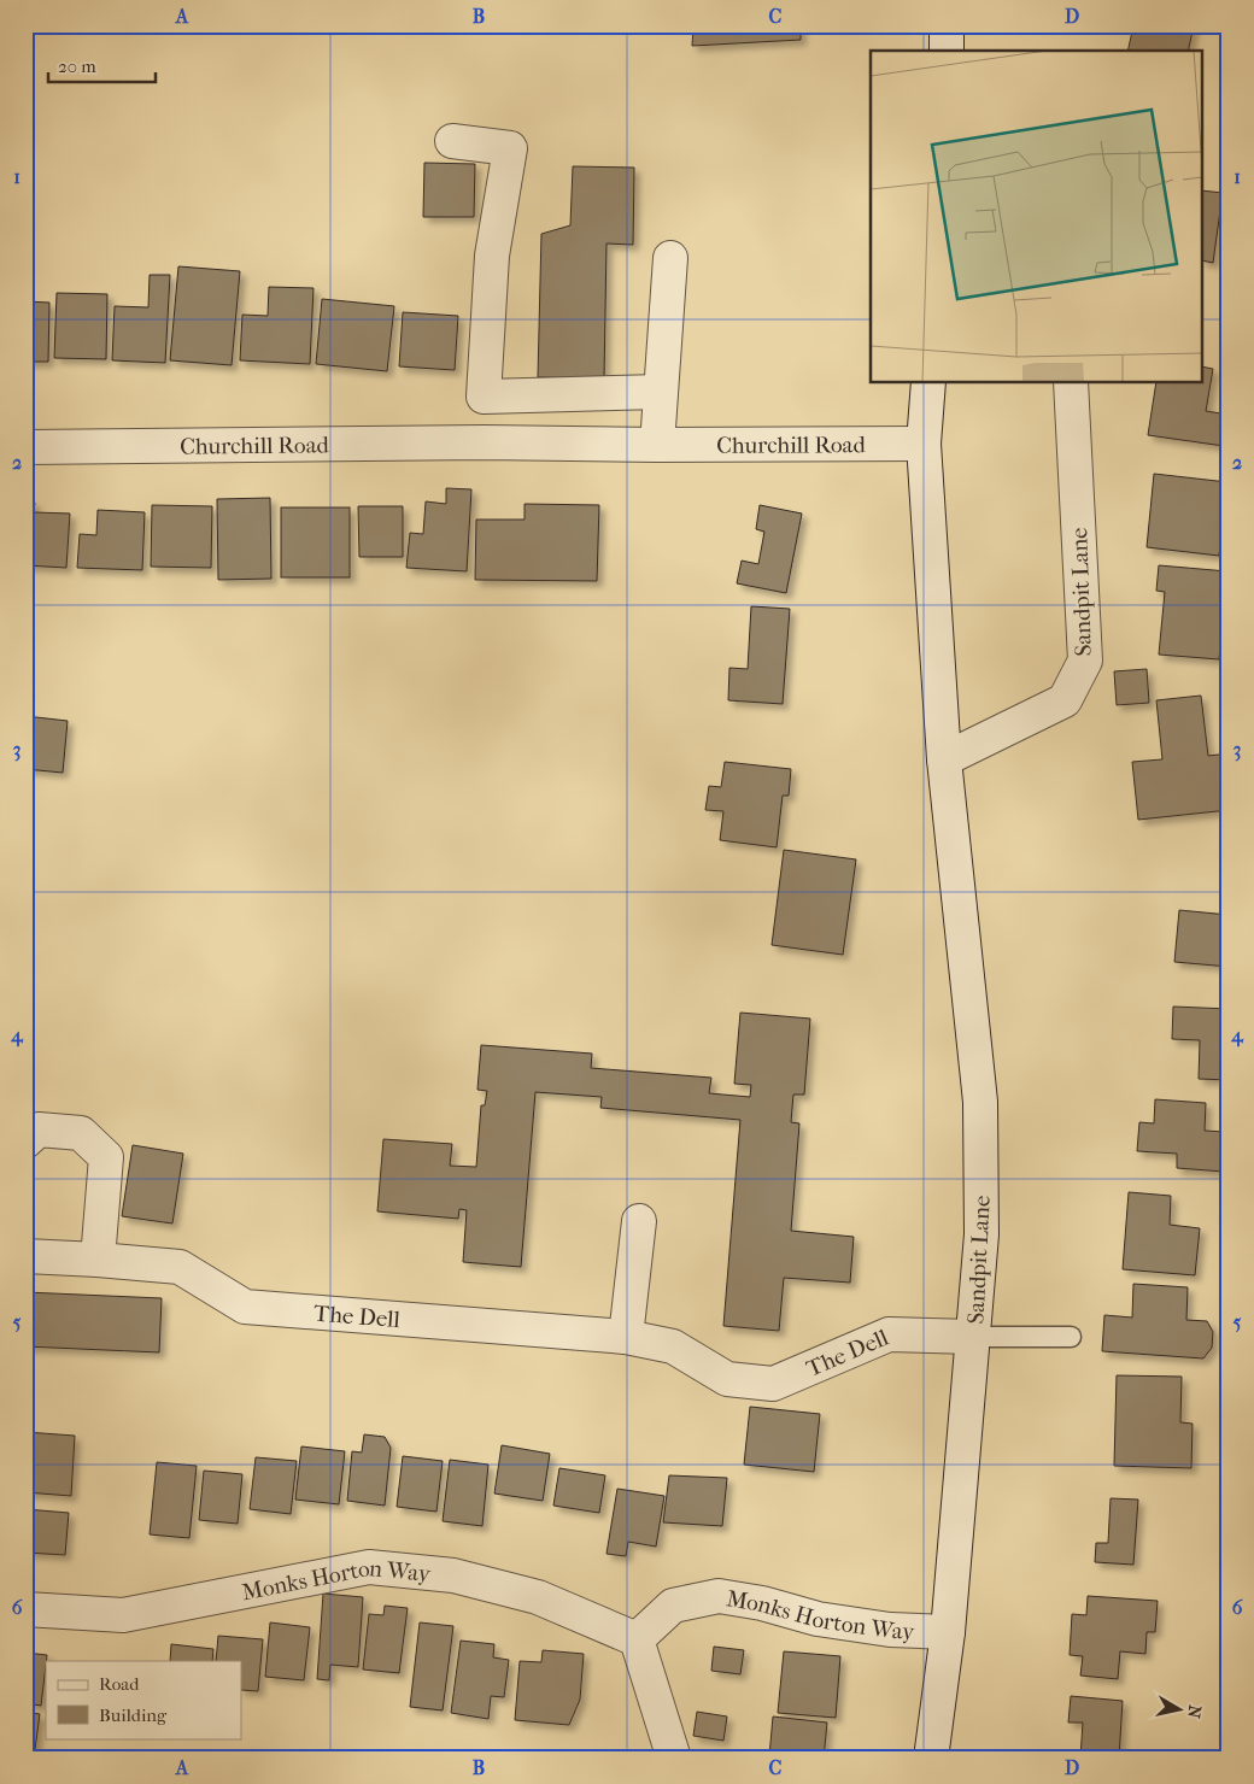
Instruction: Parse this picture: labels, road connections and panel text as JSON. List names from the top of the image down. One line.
{"streets":{"street":["Churchill Road","Sandpit Lane","The Dell","Monks Horton Way"]},"crossings":[["Churchill Road","Sandpit Lane"],["Sandpit Lane","The Dell"],["Sandpit Lane","Monks Horton Way"]],"legend":["Road","Building"],"scale_bar":"20 m","north":"right","grid":{"columns":["A","B","C","D"],"rows":["1","2","3","4","5","6"]}}
